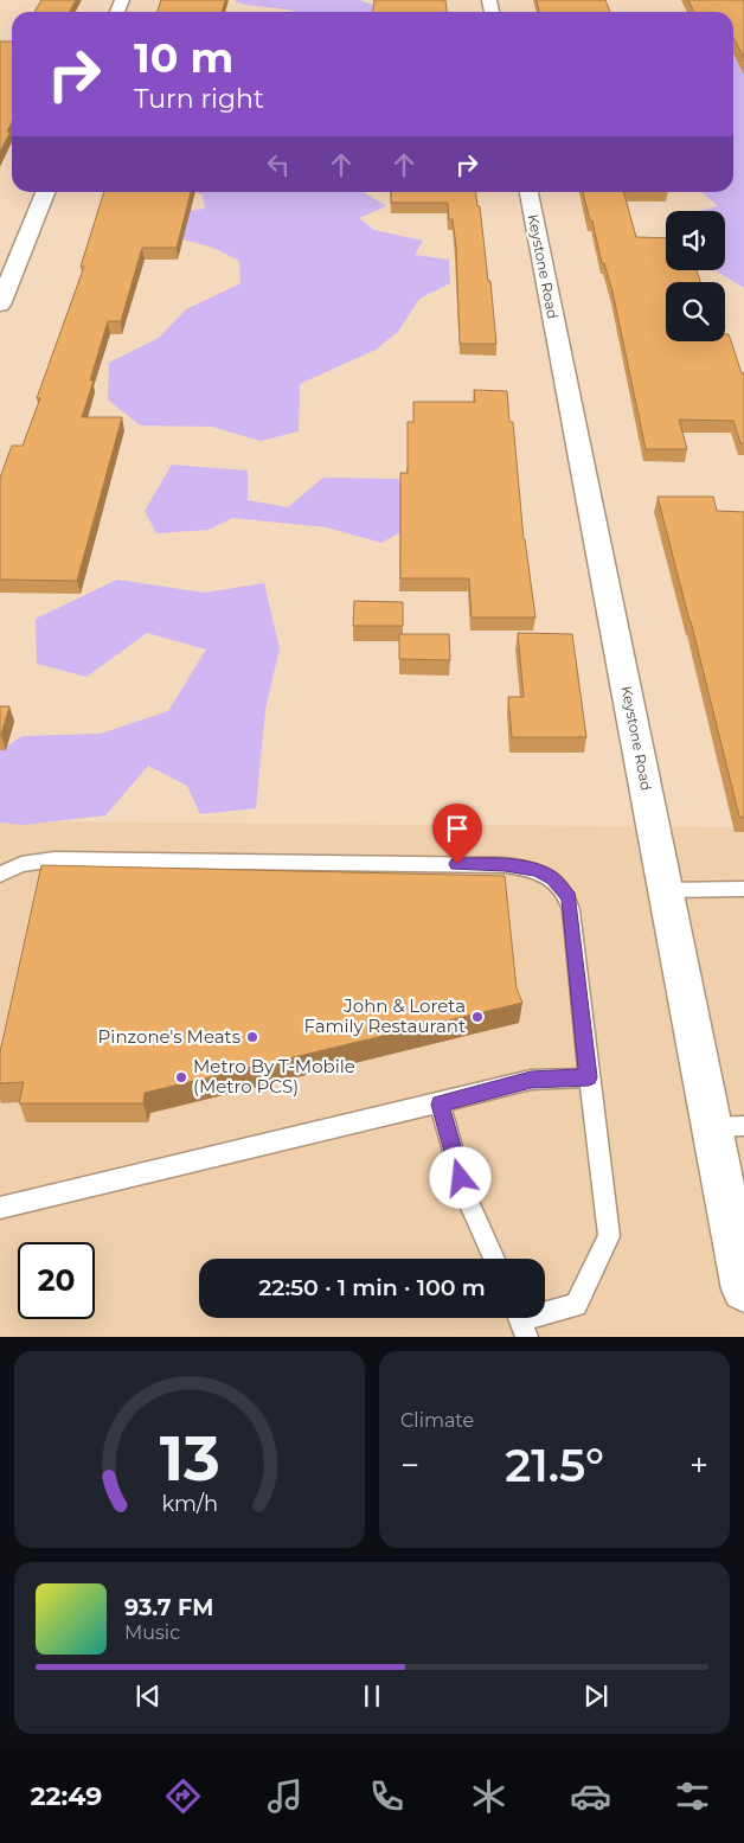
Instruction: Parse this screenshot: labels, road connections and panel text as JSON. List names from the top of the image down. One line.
{"streets":{"street":["Keystone Road"]},"places":["John & Loreta Family Restaurant","Pinzone's Meats","Metro By T-Mobile (Metro PCS)"],"page":{"turn":["10 m","Turn right"],"limit":"20","trip":"22:50 · 1 min · 100 m","tile":"Climate","heat":["−","21.5°","+"],"song":["93.7 FM","Music"],"tabs":"22:49","gauge":["13","km/h"]}}
